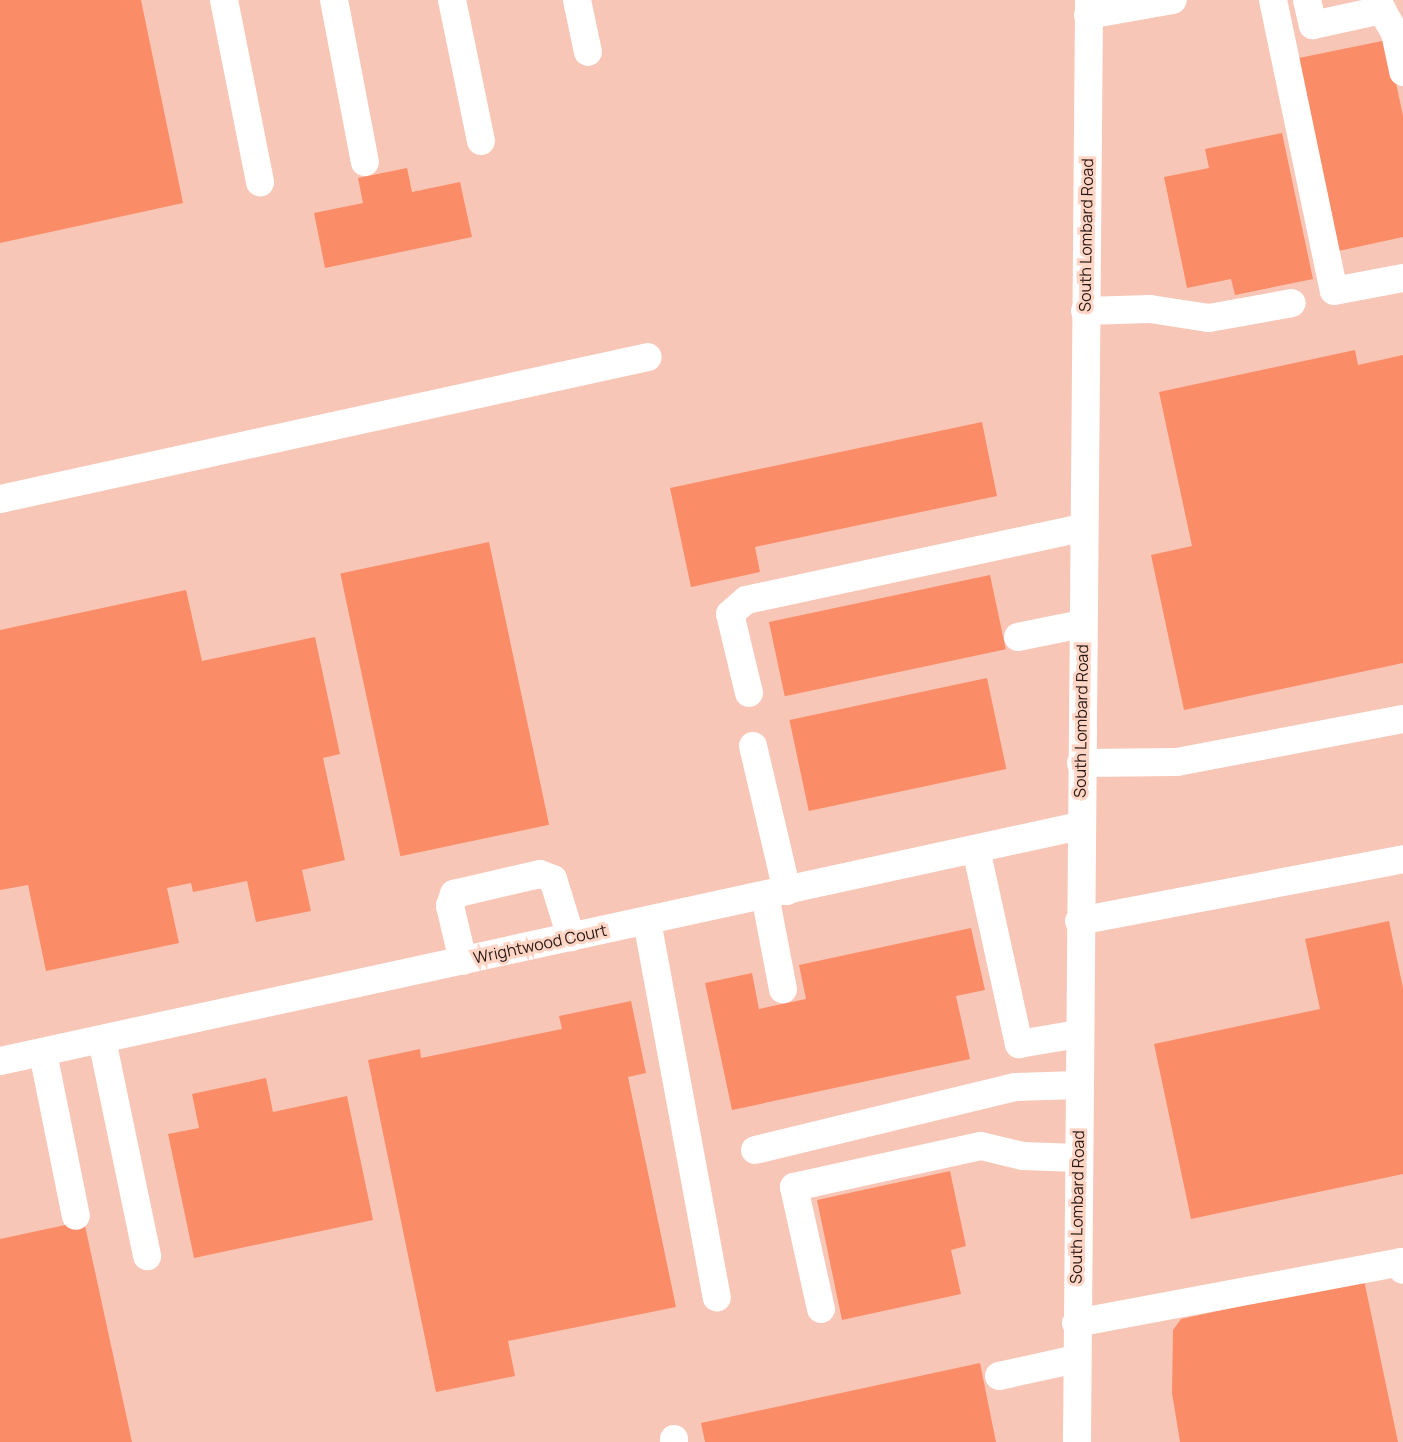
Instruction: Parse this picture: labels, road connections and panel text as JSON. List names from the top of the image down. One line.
{"streets":{"street":["South Lombard Road","Wrightwood Court"]},"crossings":[["South Lombard Road","Wrightwood Court"]]}
